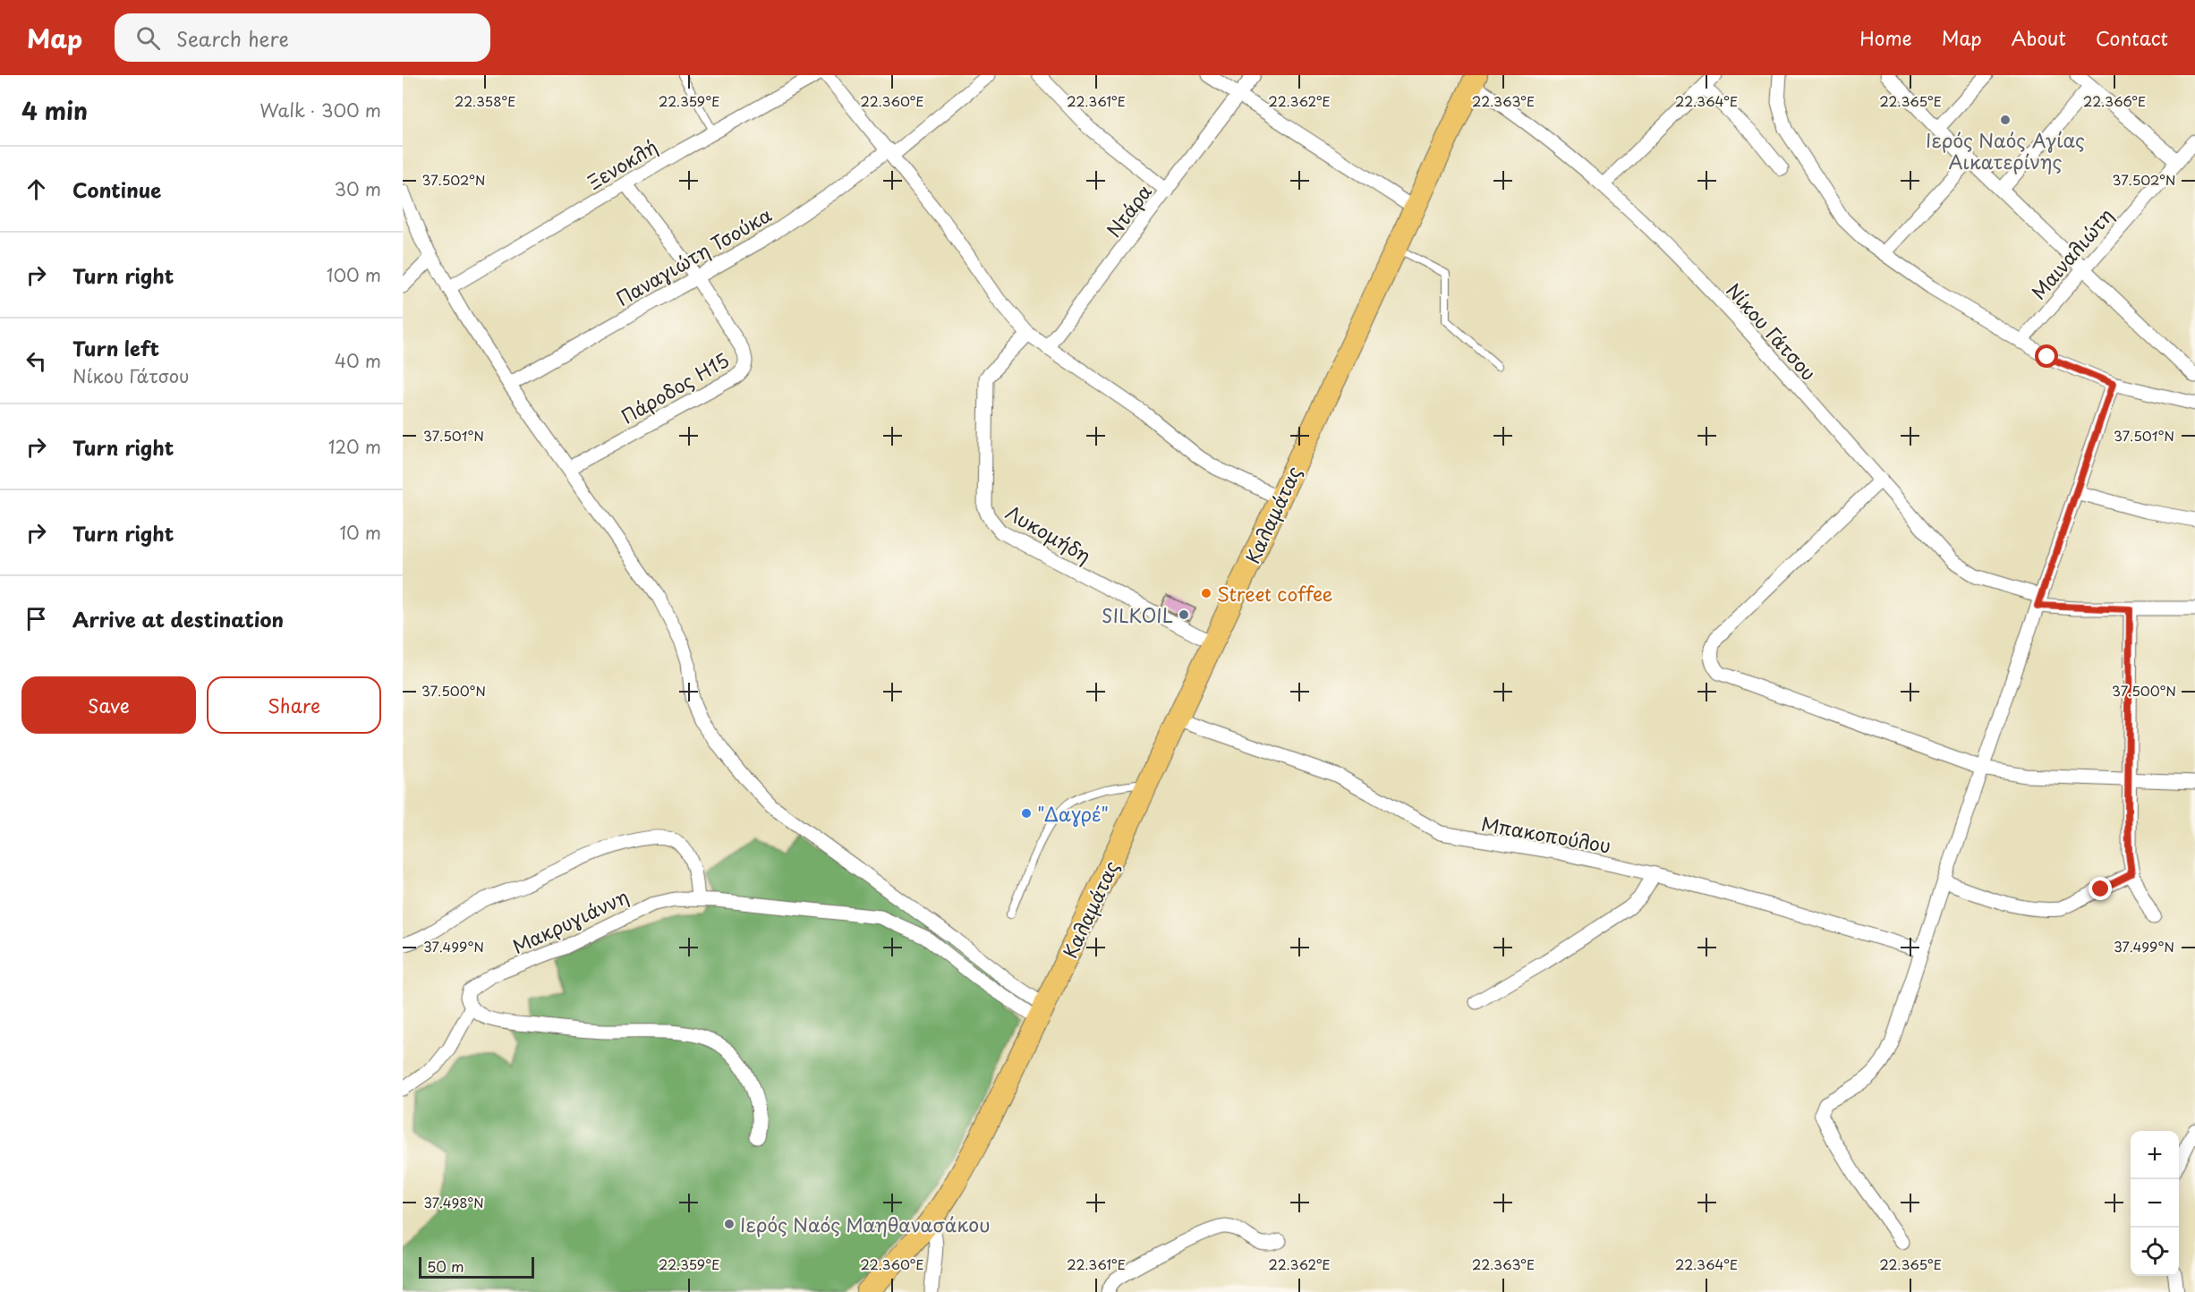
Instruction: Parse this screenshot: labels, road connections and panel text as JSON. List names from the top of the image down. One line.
{"streets":{"main road":["Καλαμάτας"],"street":["Ξενοκλή","Ντάρα","Μαιναλιώτη","Παναγιώτη Τσούκα","Νίκου Γάτσου","Πάροδος Η15","Λυκομήδη","Μπακοπούλου","Μακρυγιάννη"]},"crossings":[["Ξενοκλή","Πάροδος Η15"],["Παναγιώτη Τσούκα","Πάροδος Η15"],["Νίκου Γάτσου","Καλαμάτας"],["Καλαμάτας","Λυκομήδη"],["Καλαμάτας","Μπακοπούλου"],["Καλαμάτας","Μακρυγιάννη"]],"places":["Ιερός Ναός Αγίας Αικατερίνης","Street coffee","SILKOIL","\"Δαγρέ\"","Ιερός Ναός Μαηθανασάκου"],"scale_bar":"50 m","page":{"header":"Map","search":"Search here","nav":["Home","Map","About","Contact"],"heading":["4 min","Walk · 300 m"],"list":[["Continue","30 m"],["Turn right","100 m"],["Turn left","Νίκου Γάτσου","40 m"],["Turn right","120 m"],["Turn right","10 m"],"Arrive at destination"],"buttons":["Save","Share"],"map_buttons":["+","−"],"scale":"50 m"},"coordinates":["22.358°E","22.359°E","22.360°E","22.361°E","22.362°E","22.363°E","22.364°E","22.365°E","22.366°E","37.502°N","37.501°N","37.500°N","37.499°N","37.498°N"]}
